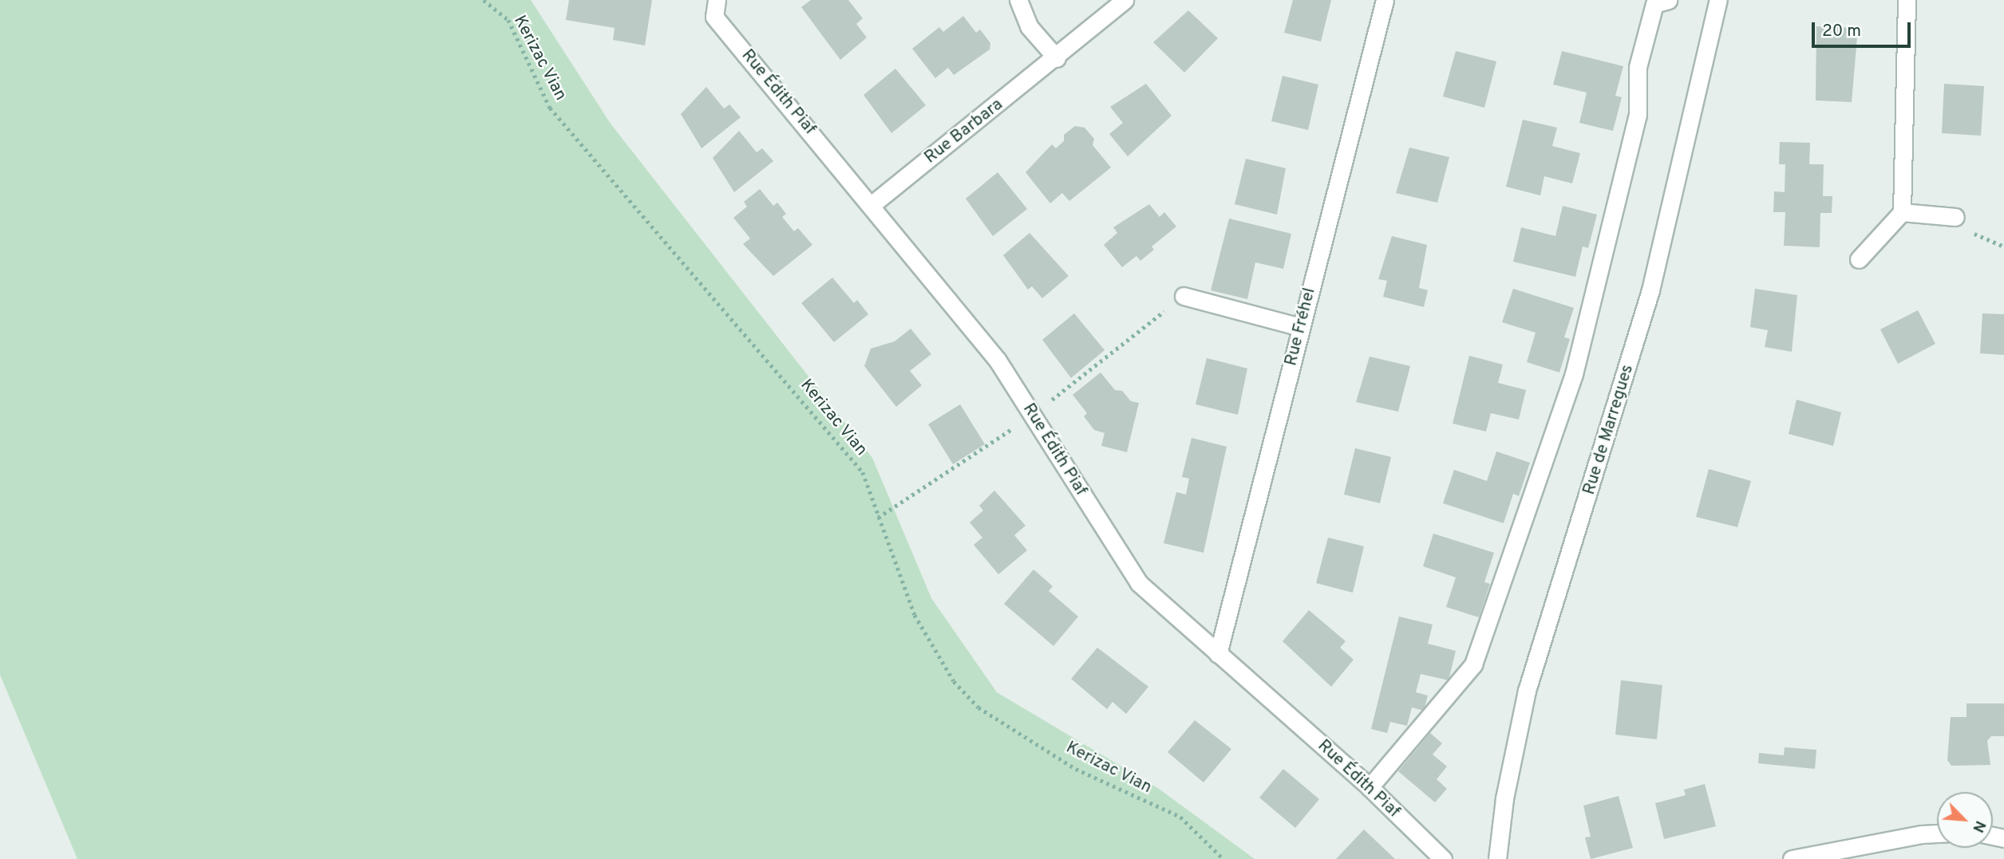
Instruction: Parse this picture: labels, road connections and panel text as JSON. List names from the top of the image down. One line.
{"streets":{"street":["Rue Édith Piaf","Rue Barbara","Rue Fréhel","Rue de Marregues"],"path":["Kerizac Vian"]},"crossings":[["Rue Édith Piaf","Rue Barbara"],["Rue Édith Piaf","Rue Fréhel"]],"scale_bar":"20 m","north":"bottom right"}
